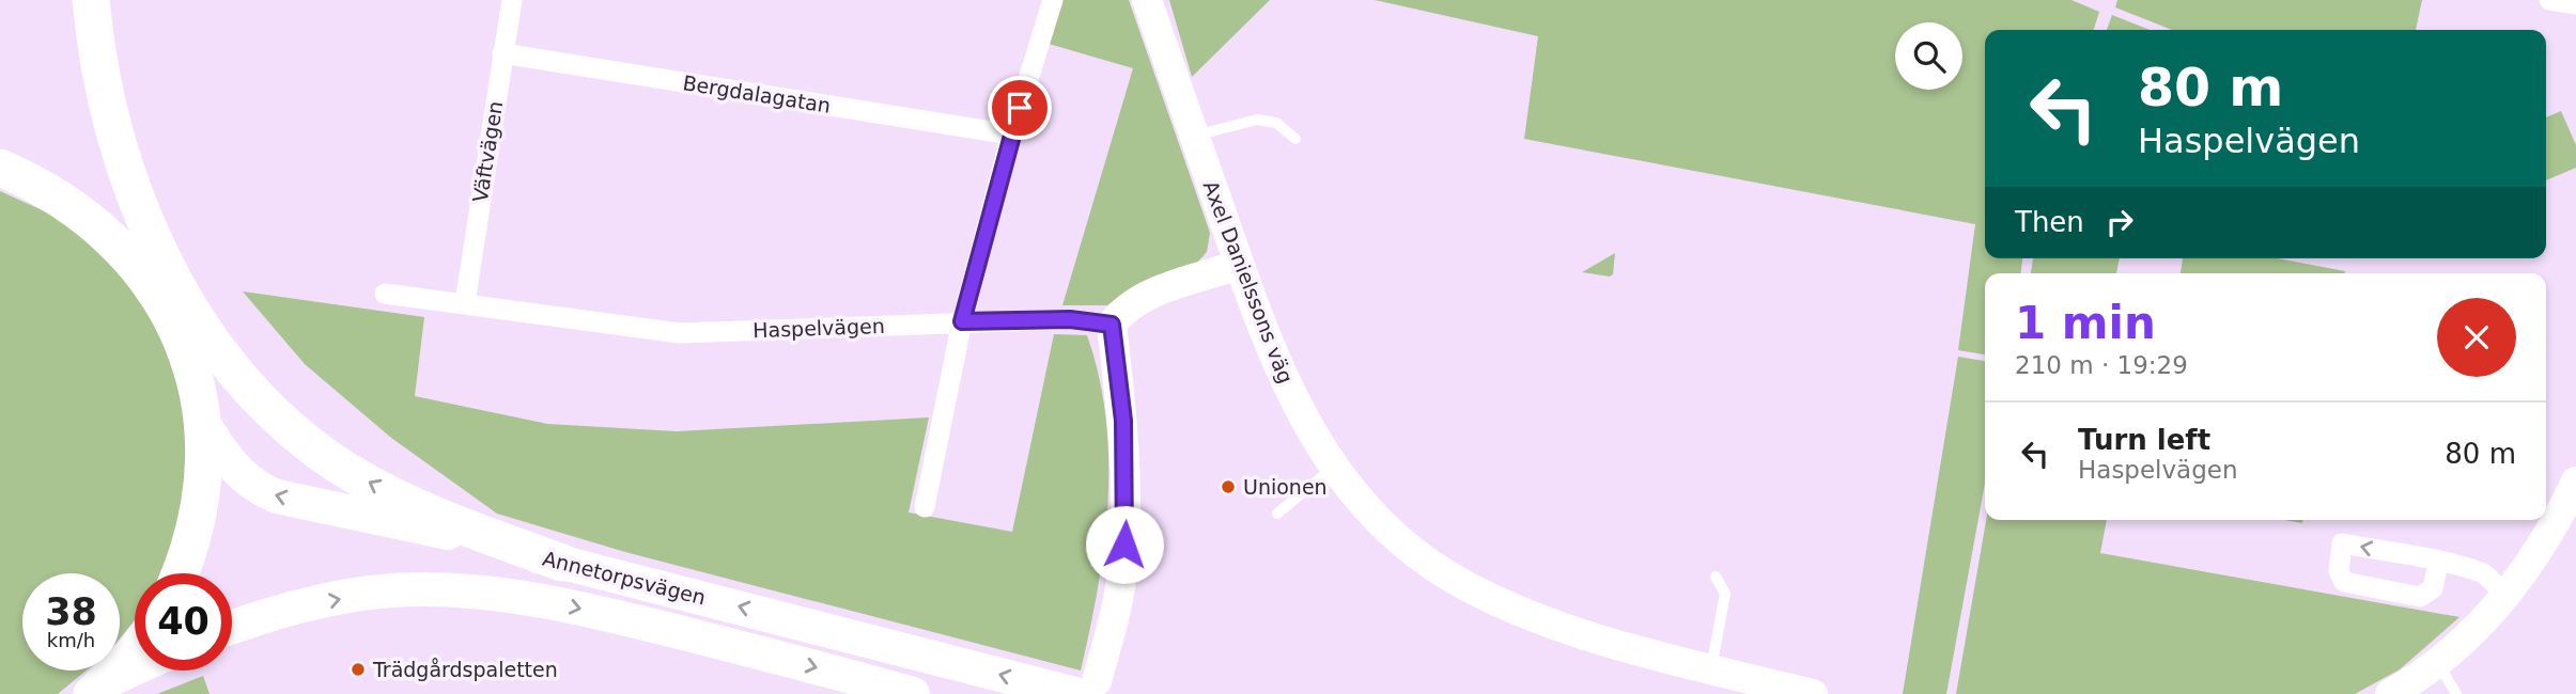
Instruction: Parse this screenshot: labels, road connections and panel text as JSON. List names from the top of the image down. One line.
{"streets":{"main road":["Annetorpsvägen"],"street":["Bergdalagatan","Väftvägen","Axel Danielssons väg","Haspelvägen"]},"crossings":[["Bergdalagatan","Väftvägen"],["Väftvägen","Haspelvägen"]],"places":["Unionen","Trädgårdspaletten"],"page":{"turn":["80 m","Haspelvägen"],"then":"Then","heading":["1 min","210 m · 19:29"],"list":[{"name":"Turn left","note":"Haspelvägen","value":"80 m"}],"speed":"38 km/h","limit":"40"}}
